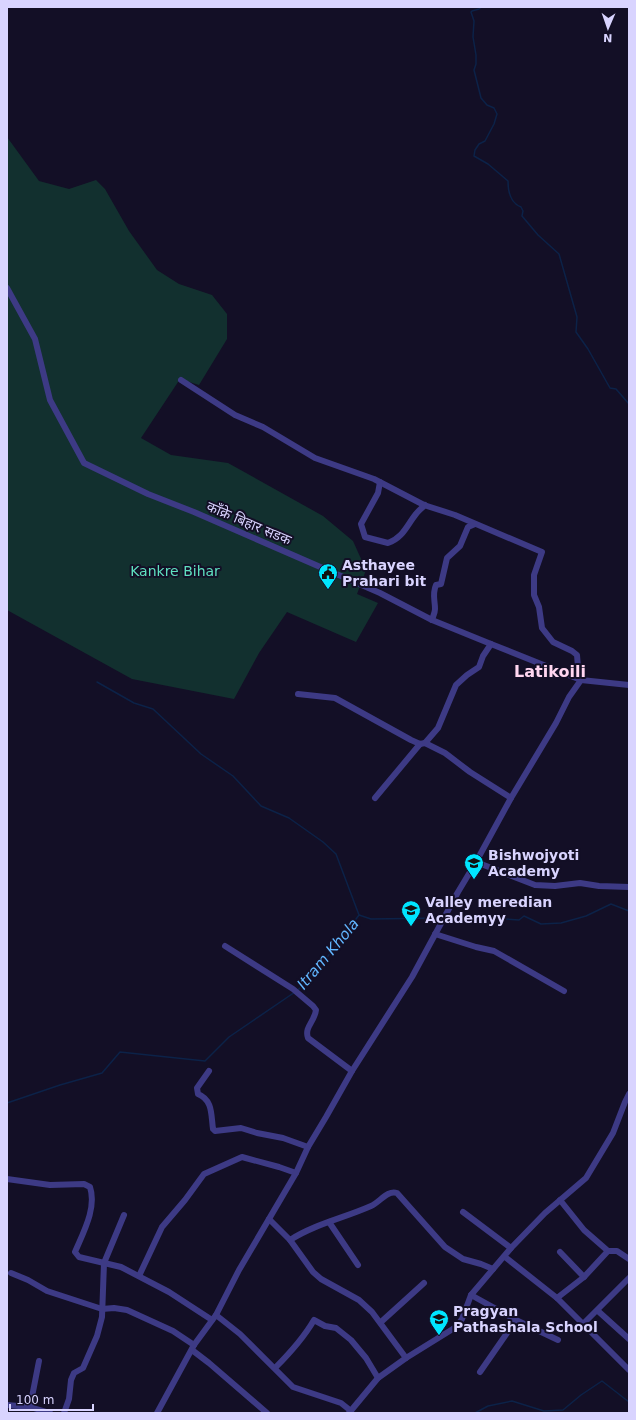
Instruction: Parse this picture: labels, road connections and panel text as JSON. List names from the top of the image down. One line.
{"streets":{"street":["काँक्रे बिहार सडक"]},"districts":["Latikoili"],"water":["Itram Khola"],"parks":["Kankre Bihar"],"places":{"public building":["Asthayee Prahari bit"],"school or university":["Bishwojyoti Academy","Valley meredian Academyy","Pragyan Pathashala School"]},"scale_bar":"100 m","north":"bottom"}
